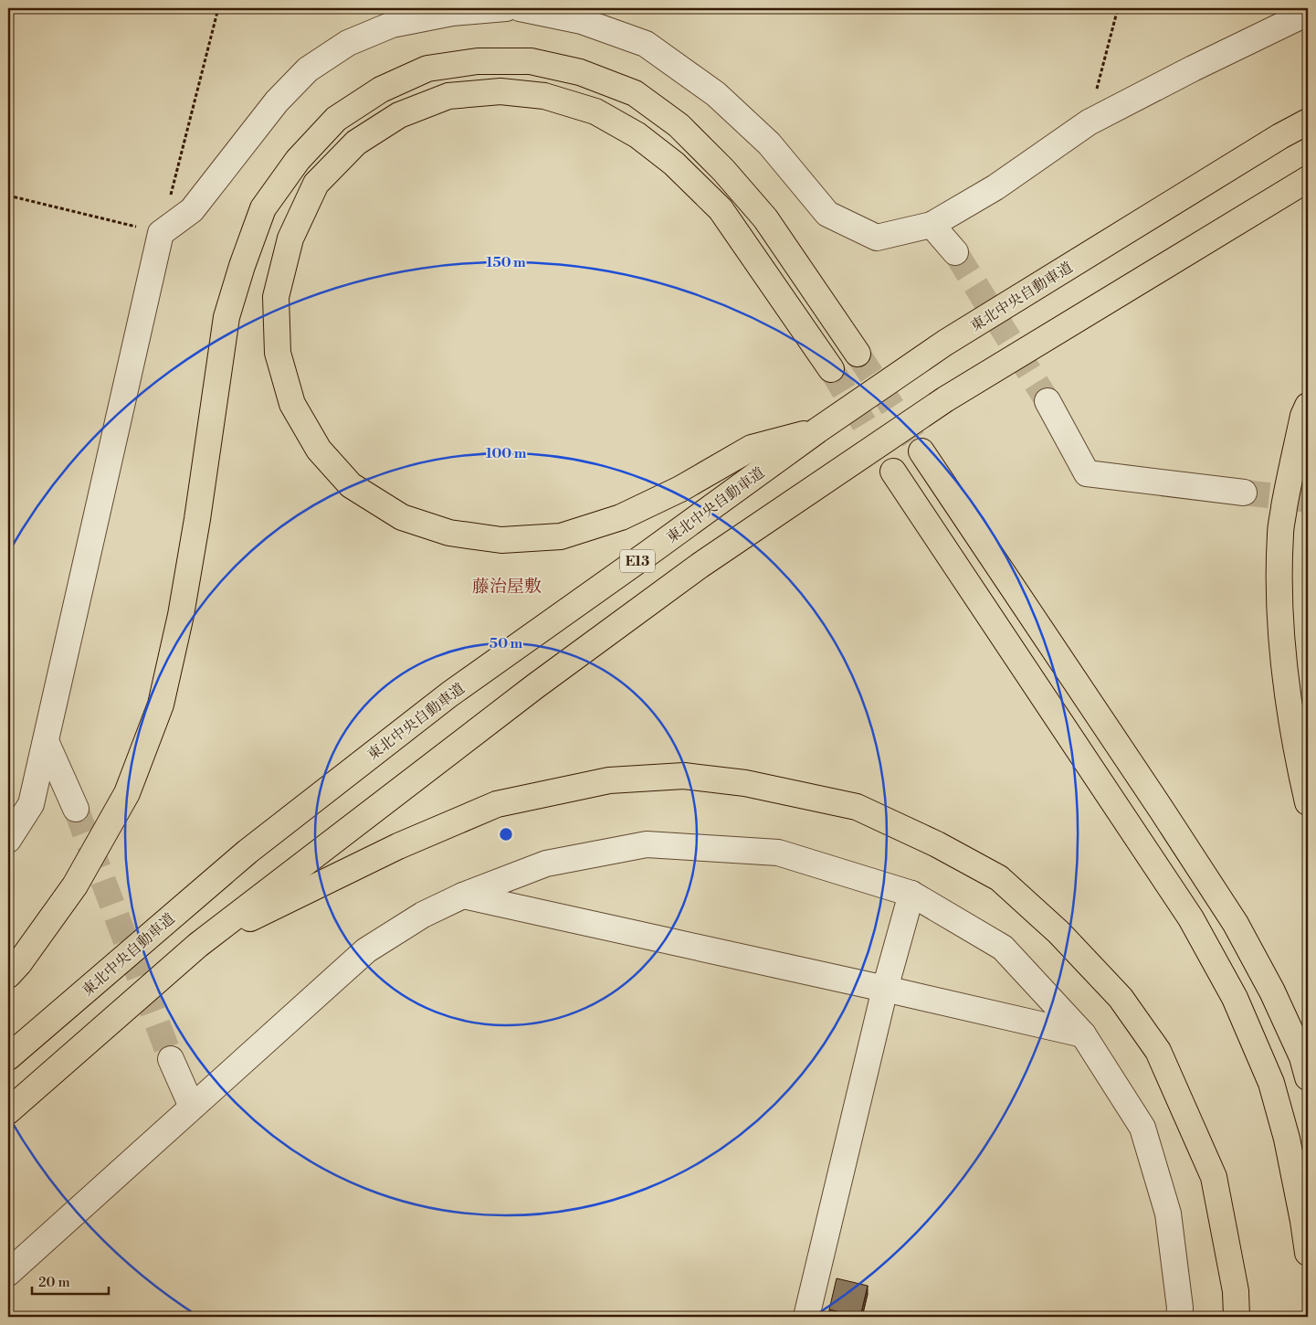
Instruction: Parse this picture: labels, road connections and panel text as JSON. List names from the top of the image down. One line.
{"streets":{"highway":["東北中央自動車道","E13"]},"districts":["藤治屋敷"],"scale_bar":"20 m","rings":["150 m","100 m","50 m"]}
